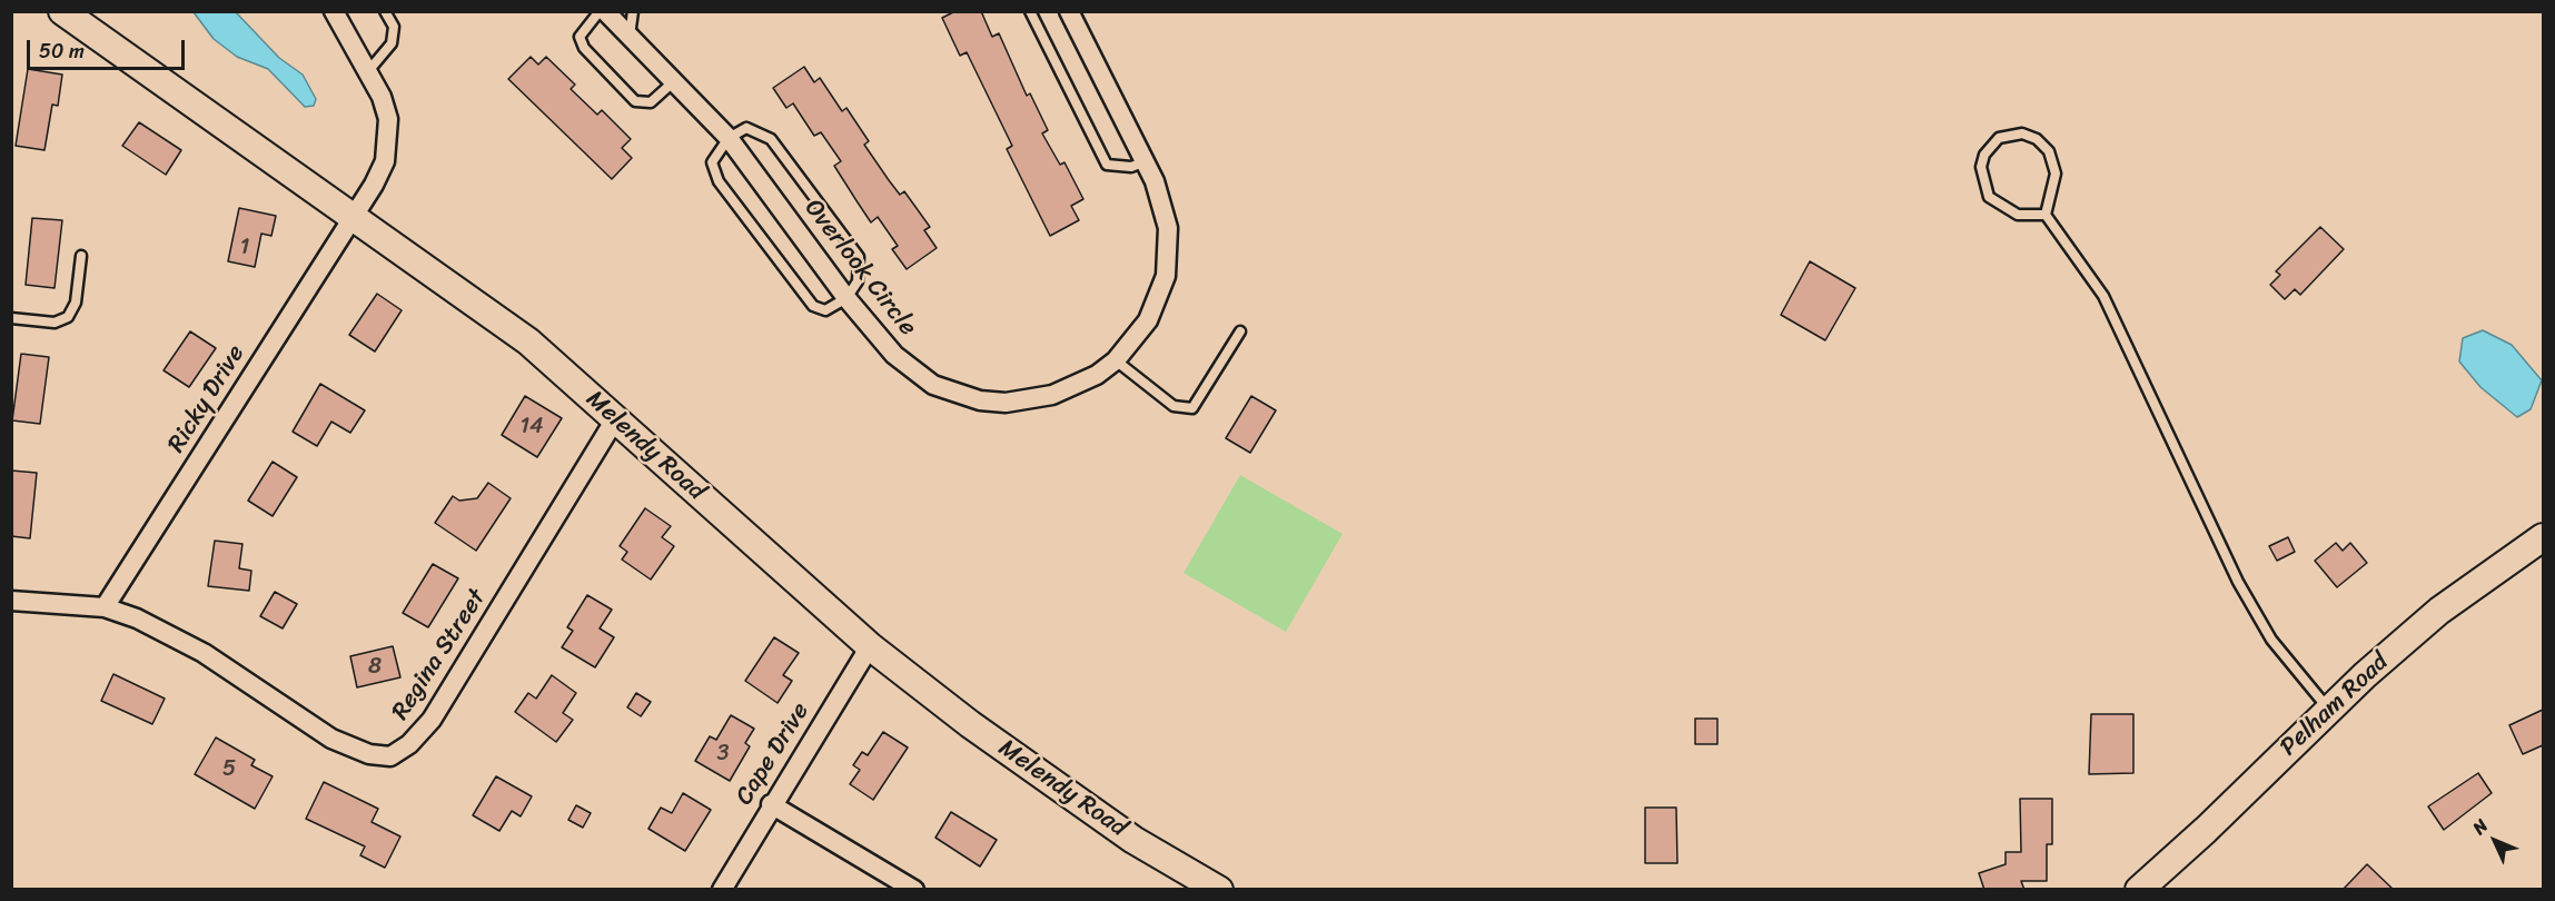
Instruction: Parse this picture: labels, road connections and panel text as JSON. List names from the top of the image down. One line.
{"streets":{"street":["Overlook Circle","Ricky Drive","Melendy Road","Regina Street","Pelham Road","Cape Drive"]},"crossings":[["Ricky Drive","Melendy Road"],["Ricky Drive","Regina Street"],["Melendy Road","Regina Street"],["Melendy Road","Cape Drive"]],"house_numbers":["1","14","8","3","5"],"scale_bar":"50 m","north":"top left"}
